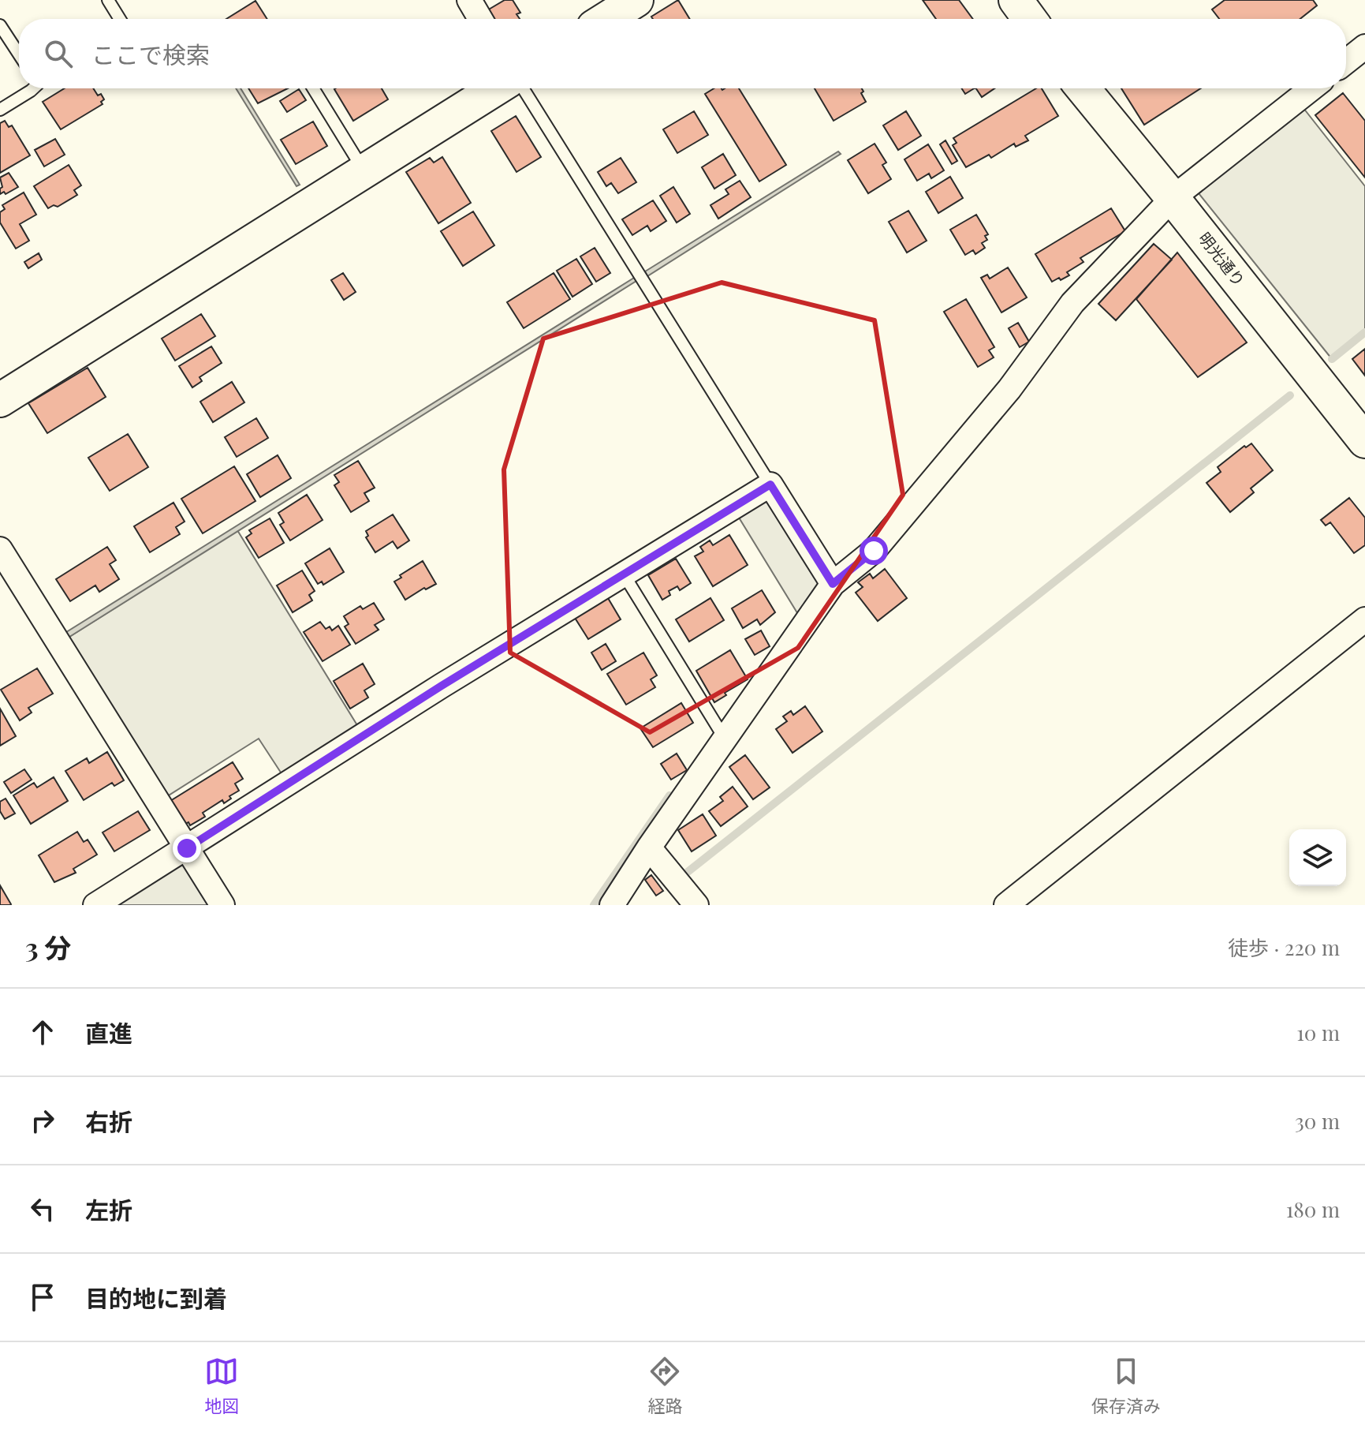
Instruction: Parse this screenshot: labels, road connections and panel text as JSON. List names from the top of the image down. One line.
{"streets":{"street":["明光通り"]},"page":{"search":"ここで検索","heading":["3 分","徒歩 · 220 m"],"list":[["直進","10 m"],["右折","30 m"],["左折","180 m"],"目的地に到着"],"nav":["地図","経路","保存済み"]}}
